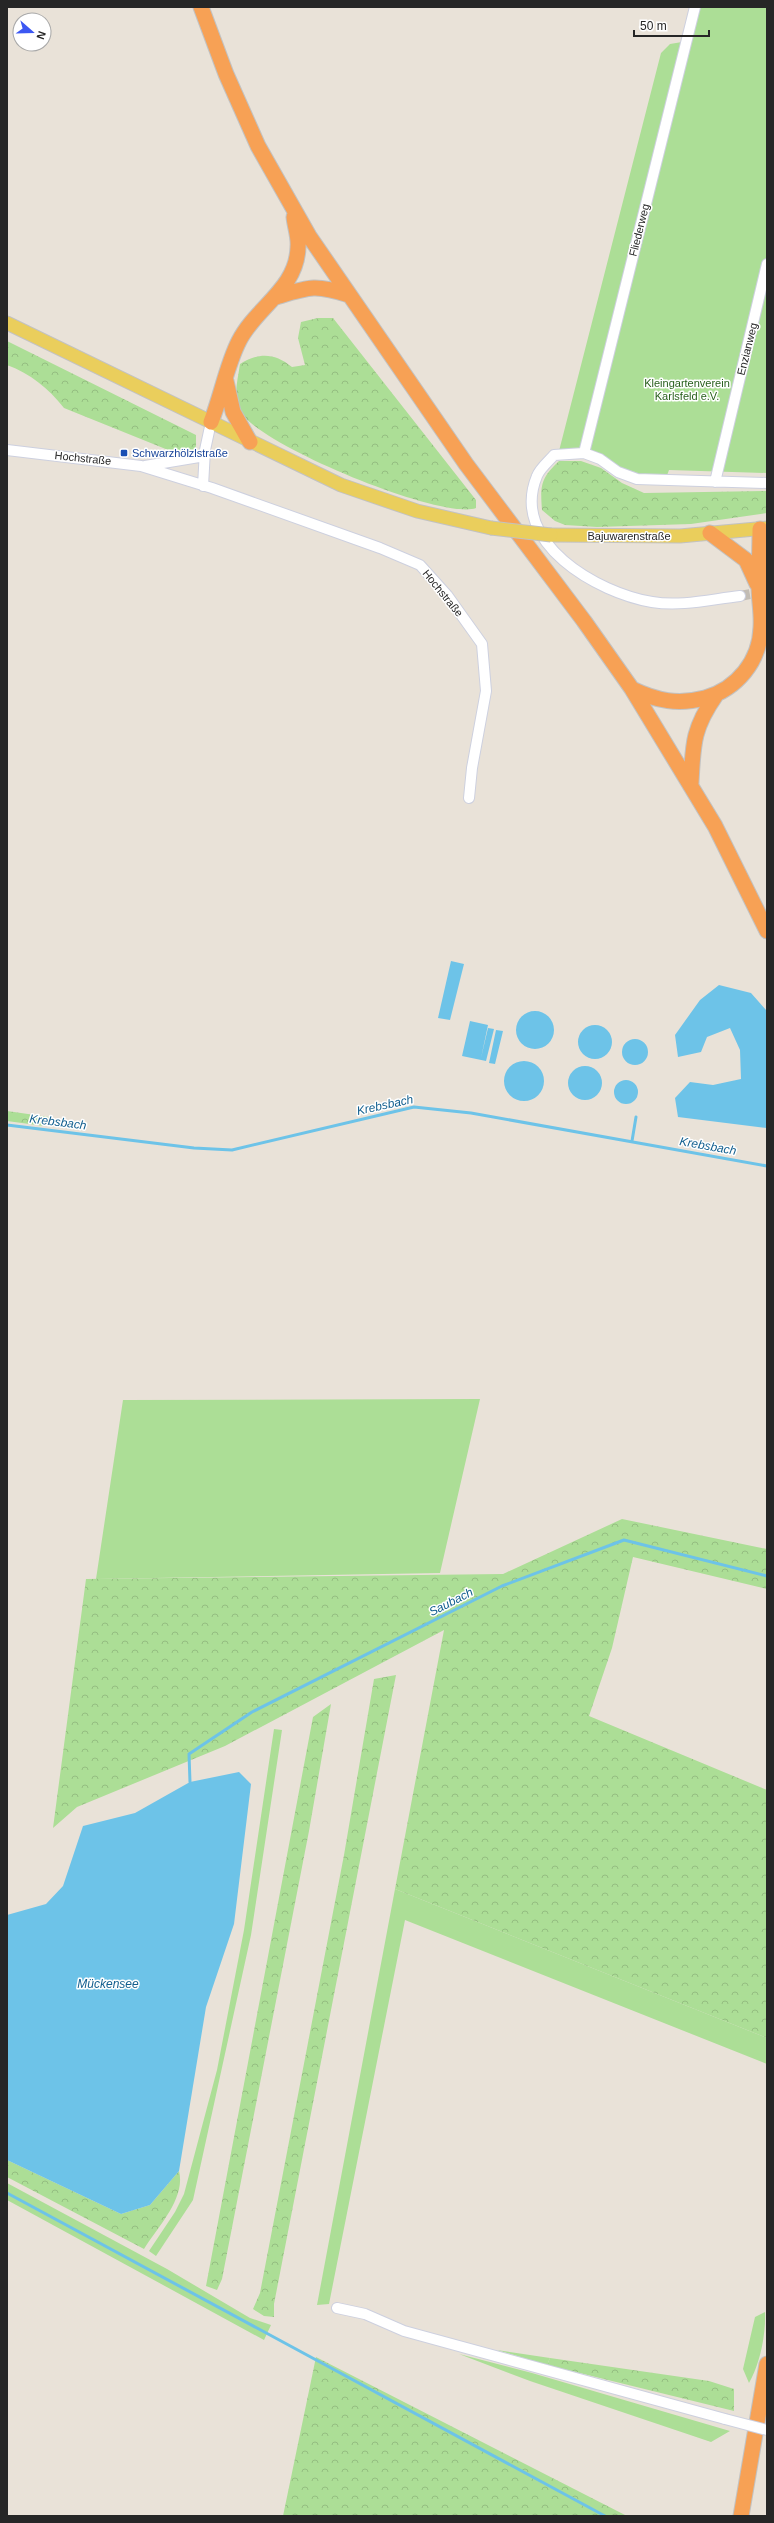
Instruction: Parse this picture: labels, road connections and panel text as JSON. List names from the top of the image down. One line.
{"streets":{"main road":["Bajuwarenstraße"],"street":["Fliederweg","Enzianweg","Hochstraße"]},"water":["Krebsbach","Saubach","Mückensee"],"parks":["Kleingartenverein Karlsfeld e.V."],"places":{"transit":["Schwarzhölzlstraße"]},"scale_bar":"50 m","north":"right"}
